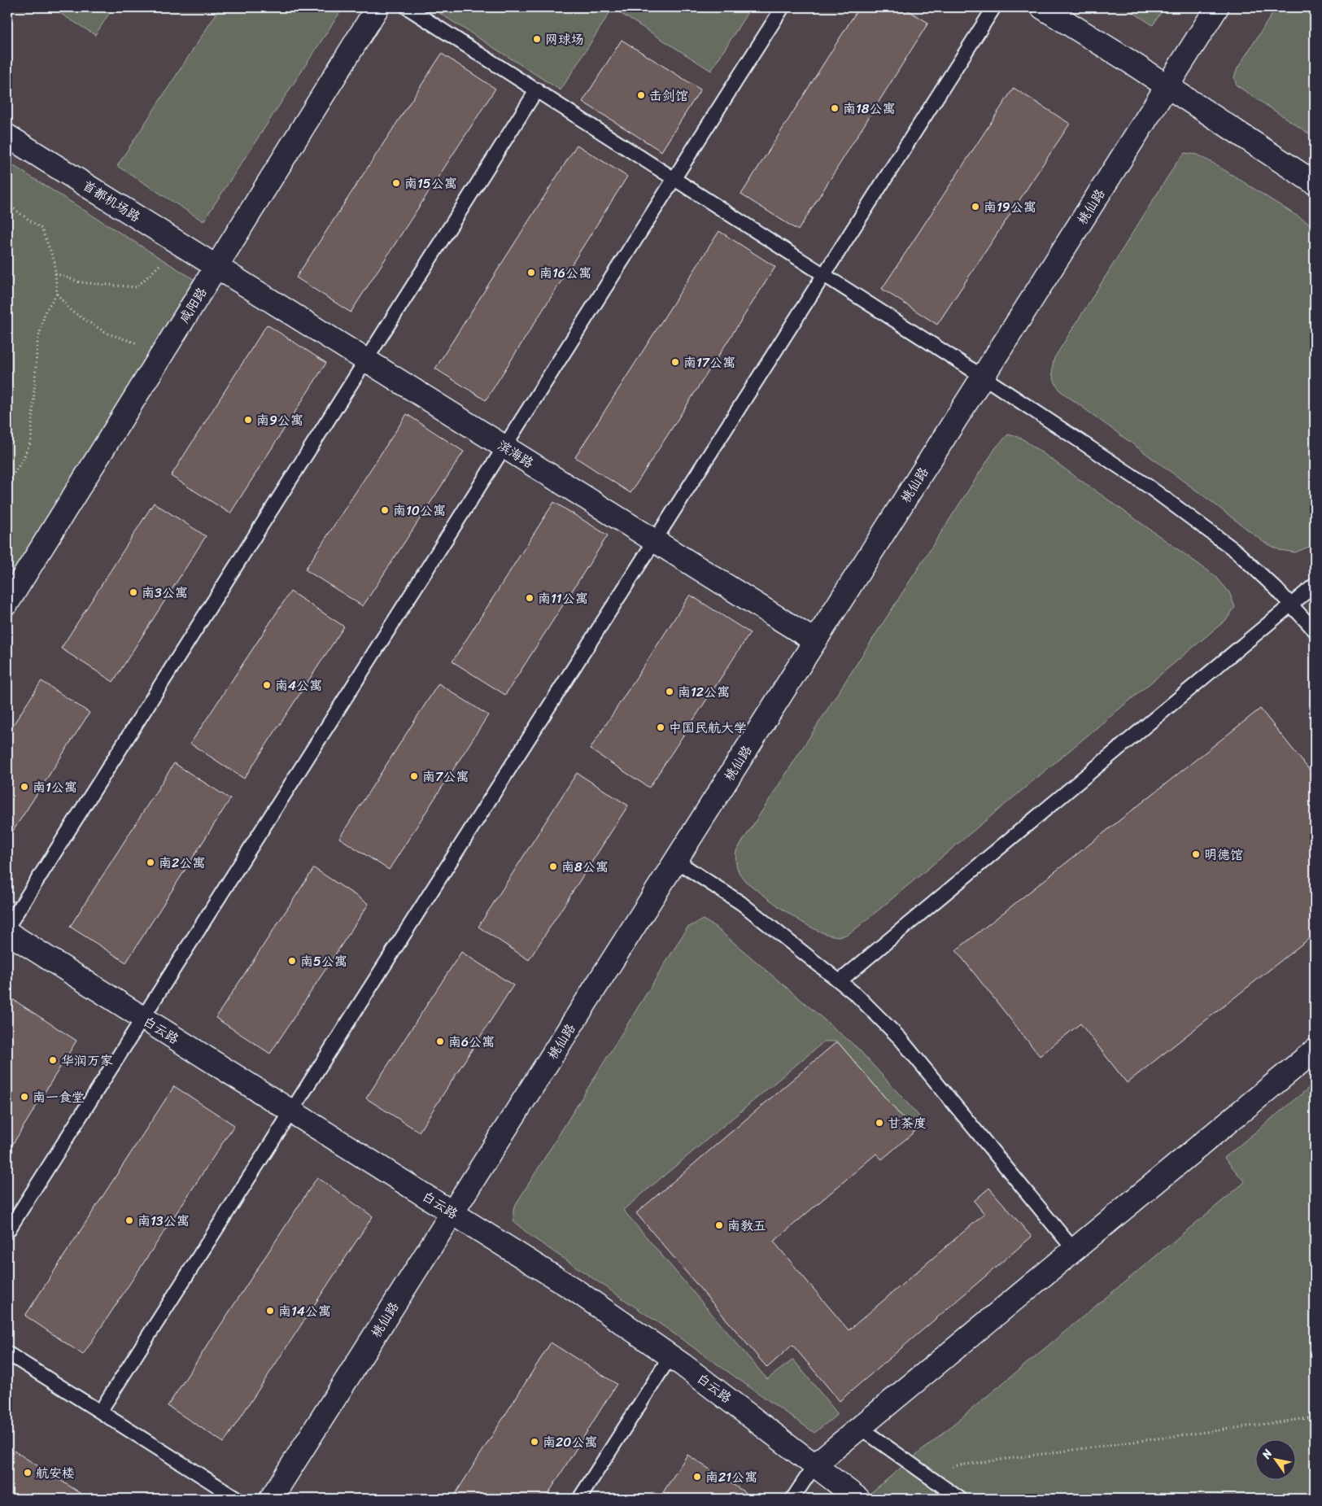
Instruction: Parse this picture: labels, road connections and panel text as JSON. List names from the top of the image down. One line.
{"streets":{"street":["首都机场路","桃仙路","咸阳路","滨海路","白云路"]},"crossings":[["首都机场路","咸阳路"],["首都机场路","滨海路"],["桃仙路","滨海路"],["桃仙路","白云路"],["咸阳路","滨海路"]],"places":["网球场","击剑馆","南18公寓","南15公寓","南19公寓","南16公寓","南17公寓","南9公寓","南10公寓","南3公寓","南11公寓","南4公寓","南12公寓","中国民航大学","南7公寓","南1公寓","明德馆","南2公寓","南8公寓","南5公寓","南6公寓","华润万家","南一食堂","甘茶度","南13公寓","南教五","南14公寓","南20公寓","航安楼","南21公寓"],"north":"top left"}
